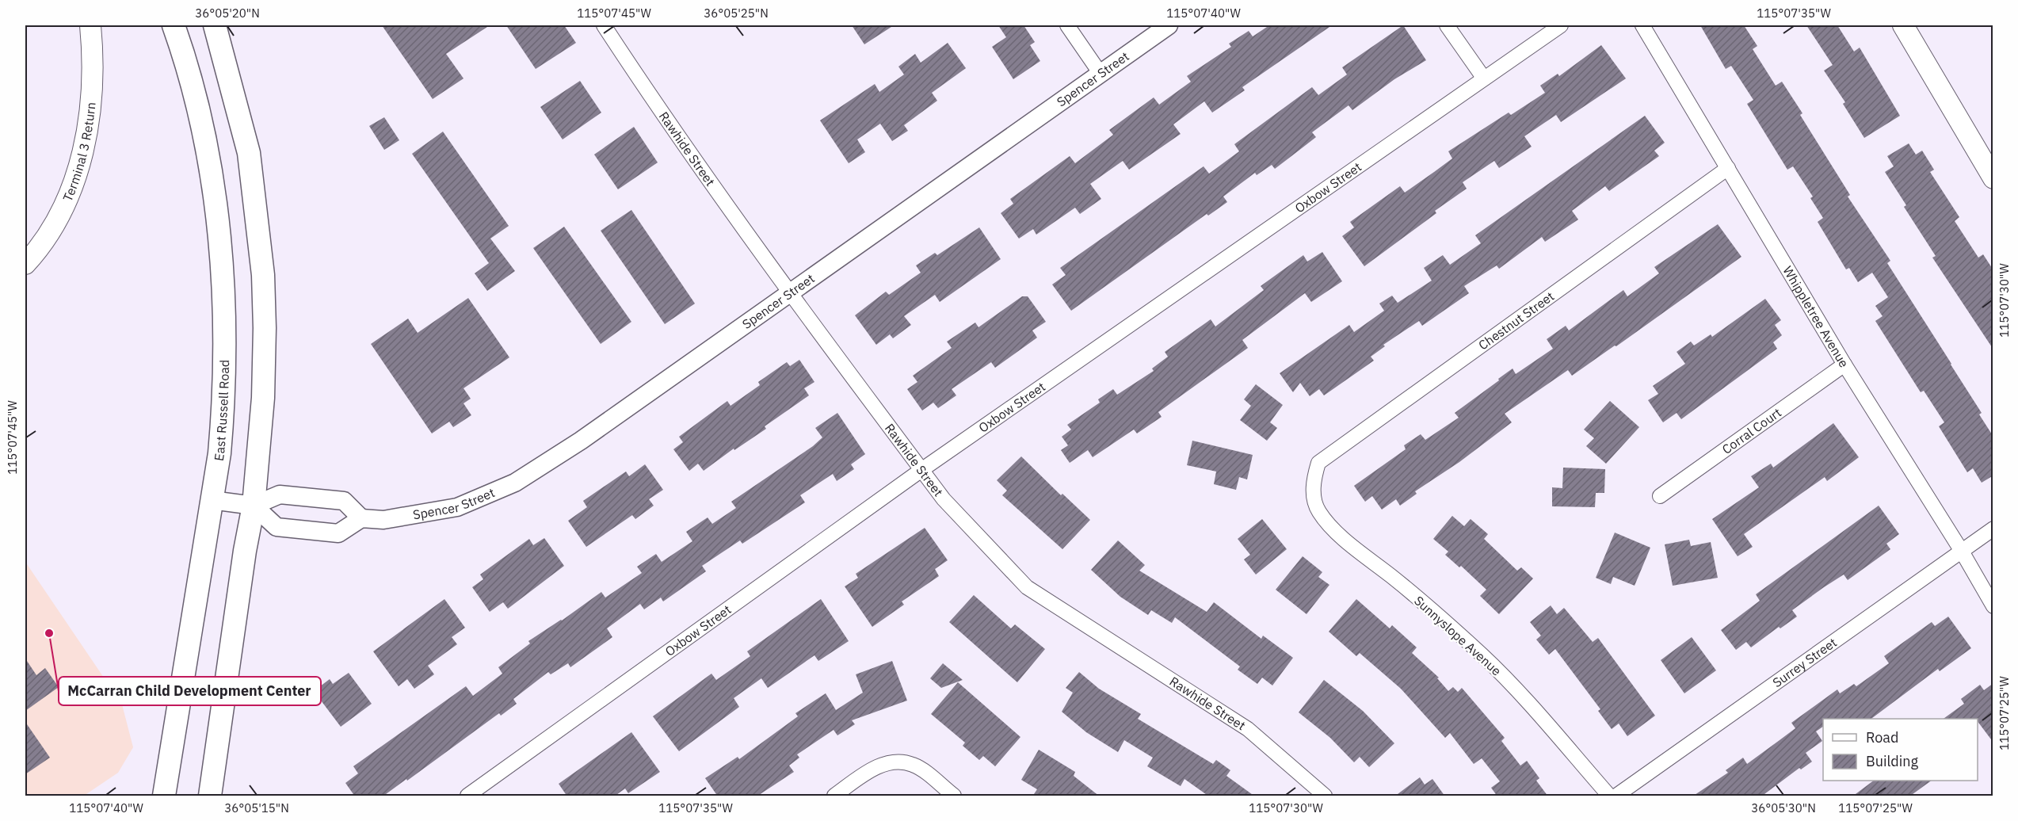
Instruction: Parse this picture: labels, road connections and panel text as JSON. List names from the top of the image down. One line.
{"streets":{"main road":["Terminal 3 Return","East Russell Road"],"street":["Spencer Street","Rawhide Street","Oxbow Street","Whippletree Avenue","Chestnut Street","Corral Court","Sunnyslope Avenue","Surrey Street"]},"crossings":[["Spencer Street","Rawhide Street"],["Rawhide Street","Oxbow Street"],["Whippletree Avenue","Chestnut Street"],["Whippletree Avenue","Corral Court"],["Whippletree Avenue","Surrey Street"],["Chestnut Street","Sunnyslope Avenue"]],"places":["McCarran Child Development Center"],"legend":["Road","Building"],"coordinates":["36°05'20\"N","115°07'45\"W","36°05'25\"N","115°07'40\"W","115°07'35\"W","115°07'30\"W","115°07'25\"W","36°05'15\"N","36°05'30\"N"]}
